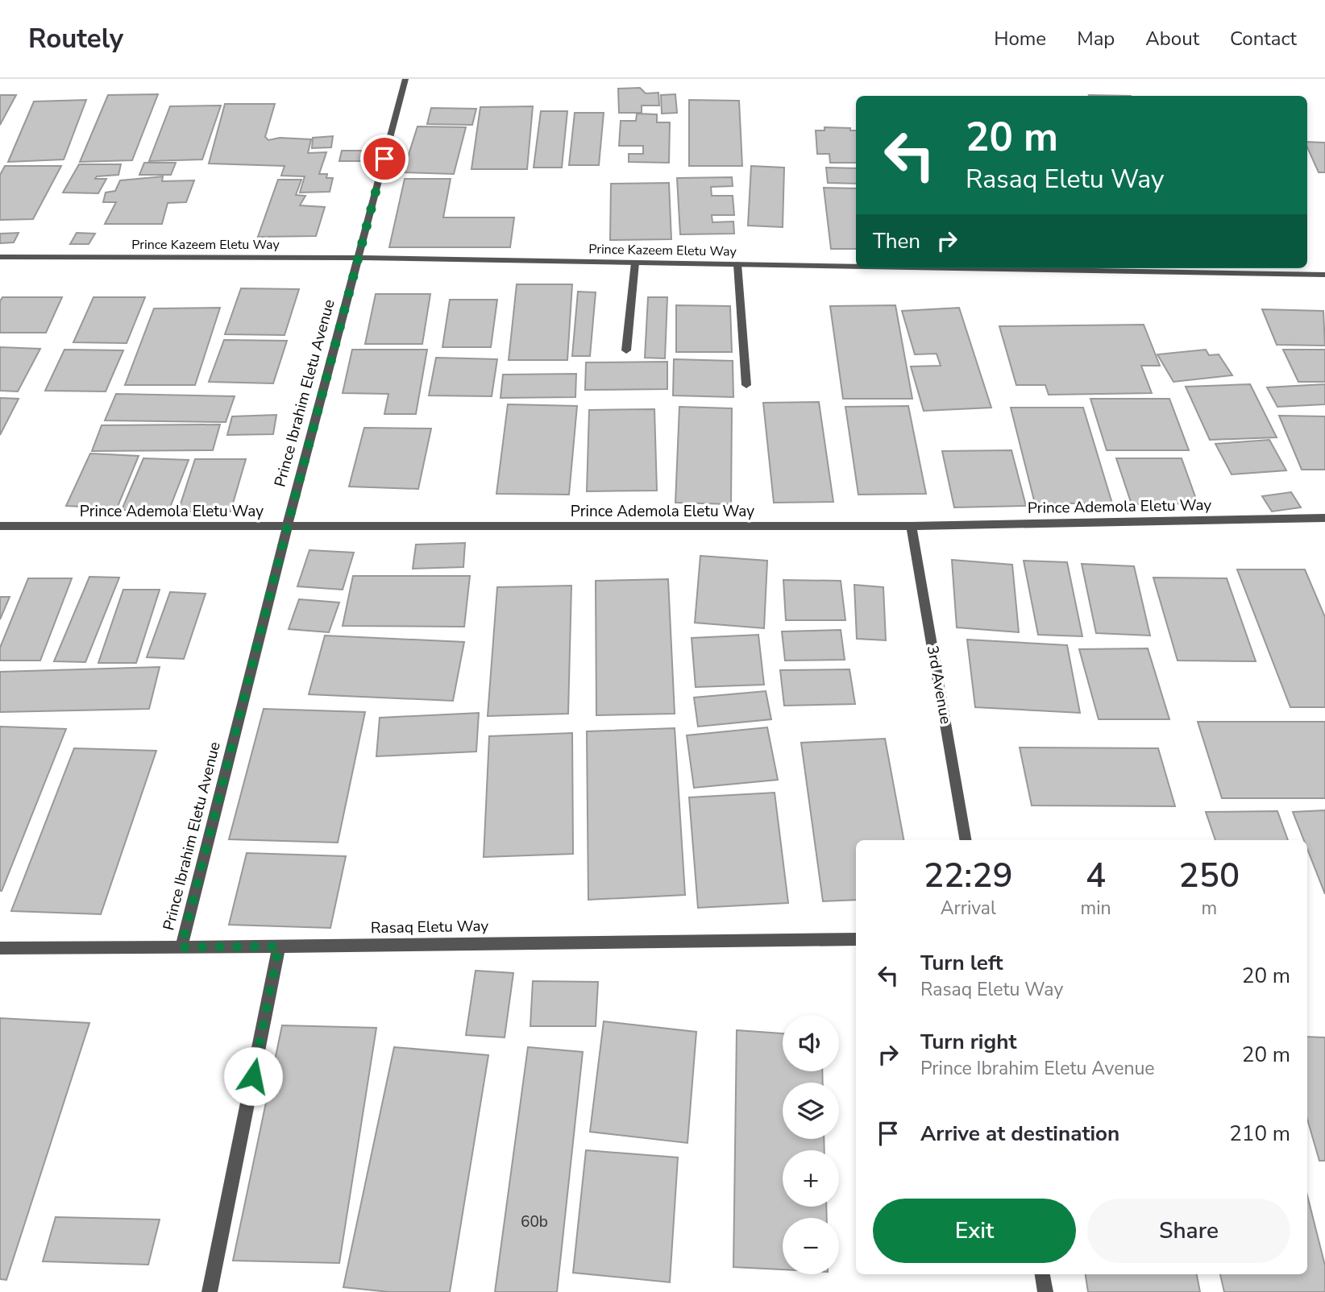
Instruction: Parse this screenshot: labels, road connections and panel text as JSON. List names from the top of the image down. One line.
{"streets":{"street":["Prince Kazeem Eletu Way","Prince Ibrahim Eletu Avenue","Prince Ademola Eletu Way","3rd Avenue","Rasaq Eletu Way"]},"crossings":[["Prince Kazeem Eletu Way","Prince Ibrahim Eletu Avenue"],["Prince Ibrahim Eletu Avenue","Prince Ademola Eletu Way"],["Prince Ibrahim Eletu Avenue","Rasaq Eletu Way"],["Prince Ademola Eletu Way","3rd Avenue"]],"house_numbers":["60b"],"page":{"header":"Routely","nav":["Home","Map","About","Contact"],"turn":["20 m","Rasaq Eletu Way"],"then":"Then","eta":["22:29","Arrival","4","min","250","m"],"list":[{"name":"Turn left","note":"Rasaq Eletu Way","value":"20 m"},{"name":"Turn right","note":"Prince Ibrahim Eletu Avenue","value":"20 m"},{"name":"Arrive at destination","value":"210 m"}],"map_buttons":["+","−"],"buttons":["Exit","Share"]}}
